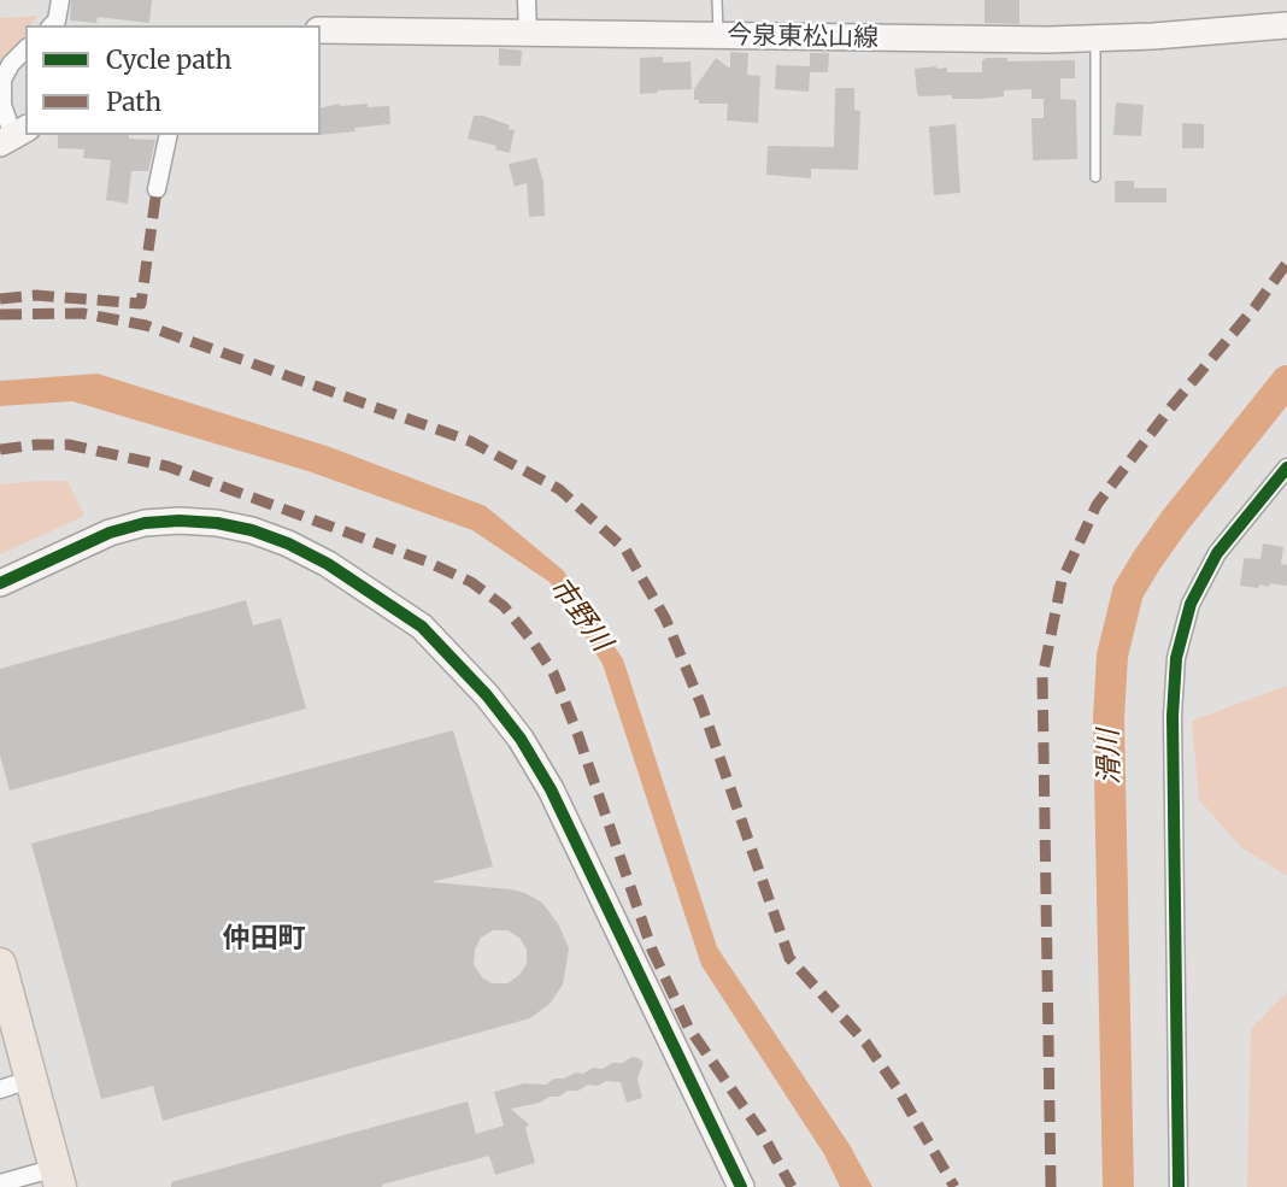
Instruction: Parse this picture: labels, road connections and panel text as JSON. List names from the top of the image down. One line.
{"streets":{"street":["今泉東松山線"]},"districts":["仲田町"],"water":["市野川","滑川"],"legend":["Cycle path","Path"]}
